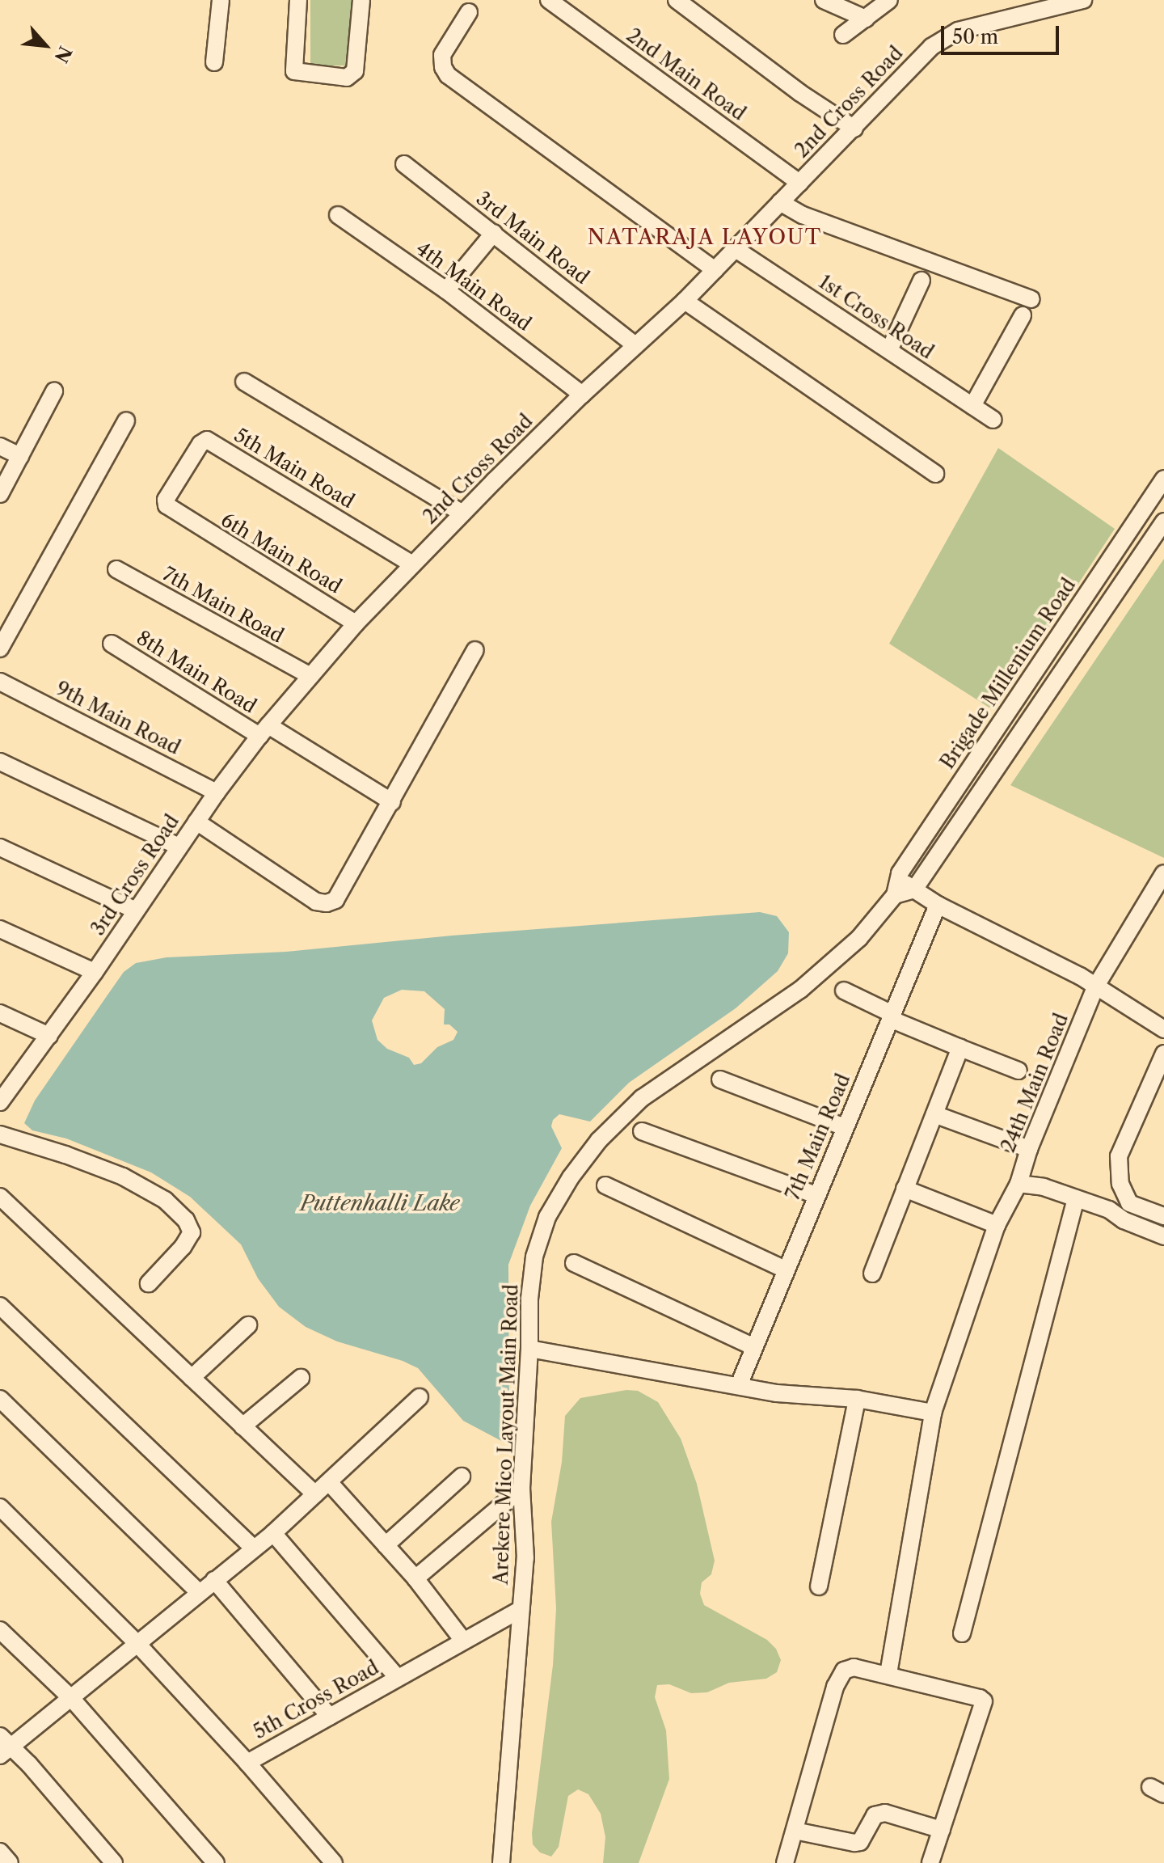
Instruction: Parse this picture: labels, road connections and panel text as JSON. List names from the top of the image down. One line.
{"streets":{"street":["2nd Main Road","2nd Cross Road","3rd Main Road","4th Main Road","1st Cross Road","5th Main Road","6th Main Road","7th Main Road","8th Main Road","Brigade Millenium Road","9th Main Road","3rd Cross Road","24th Main Road","Arekere Mico Layout Main Road","5th Cross Road"]},"crossings":[["2nd Main Road","2nd Cross Road"],["2nd Cross Road","3rd Main Road"],["2nd Cross Road","4th Main Road"],["2nd Cross Road","1st Cross Road"],["2nd Cross Road","5th Main Road"],["2nd Cross Road","6th Main Road"],["2nd Cross Road","7th Main Road"],["2nd Cross Road","3rd Cross Road"],["5th Main Road","6th Main Road"],["7th Main Road","3rd Cross Road"],["8th Main Road","3rd Cross Road"],["Brigade Millenium Road","Arekere Mico Layout Main Road"],["9th Main Road","3rd Cross Road"],["Arekere Mico Layout Main Road","5th Cross Road"]],"districts":["NATARAJA LAYOUT"],"water":["Puttenhalli Lake"],"scale_bar":"50 m","north":"bottom right"}
